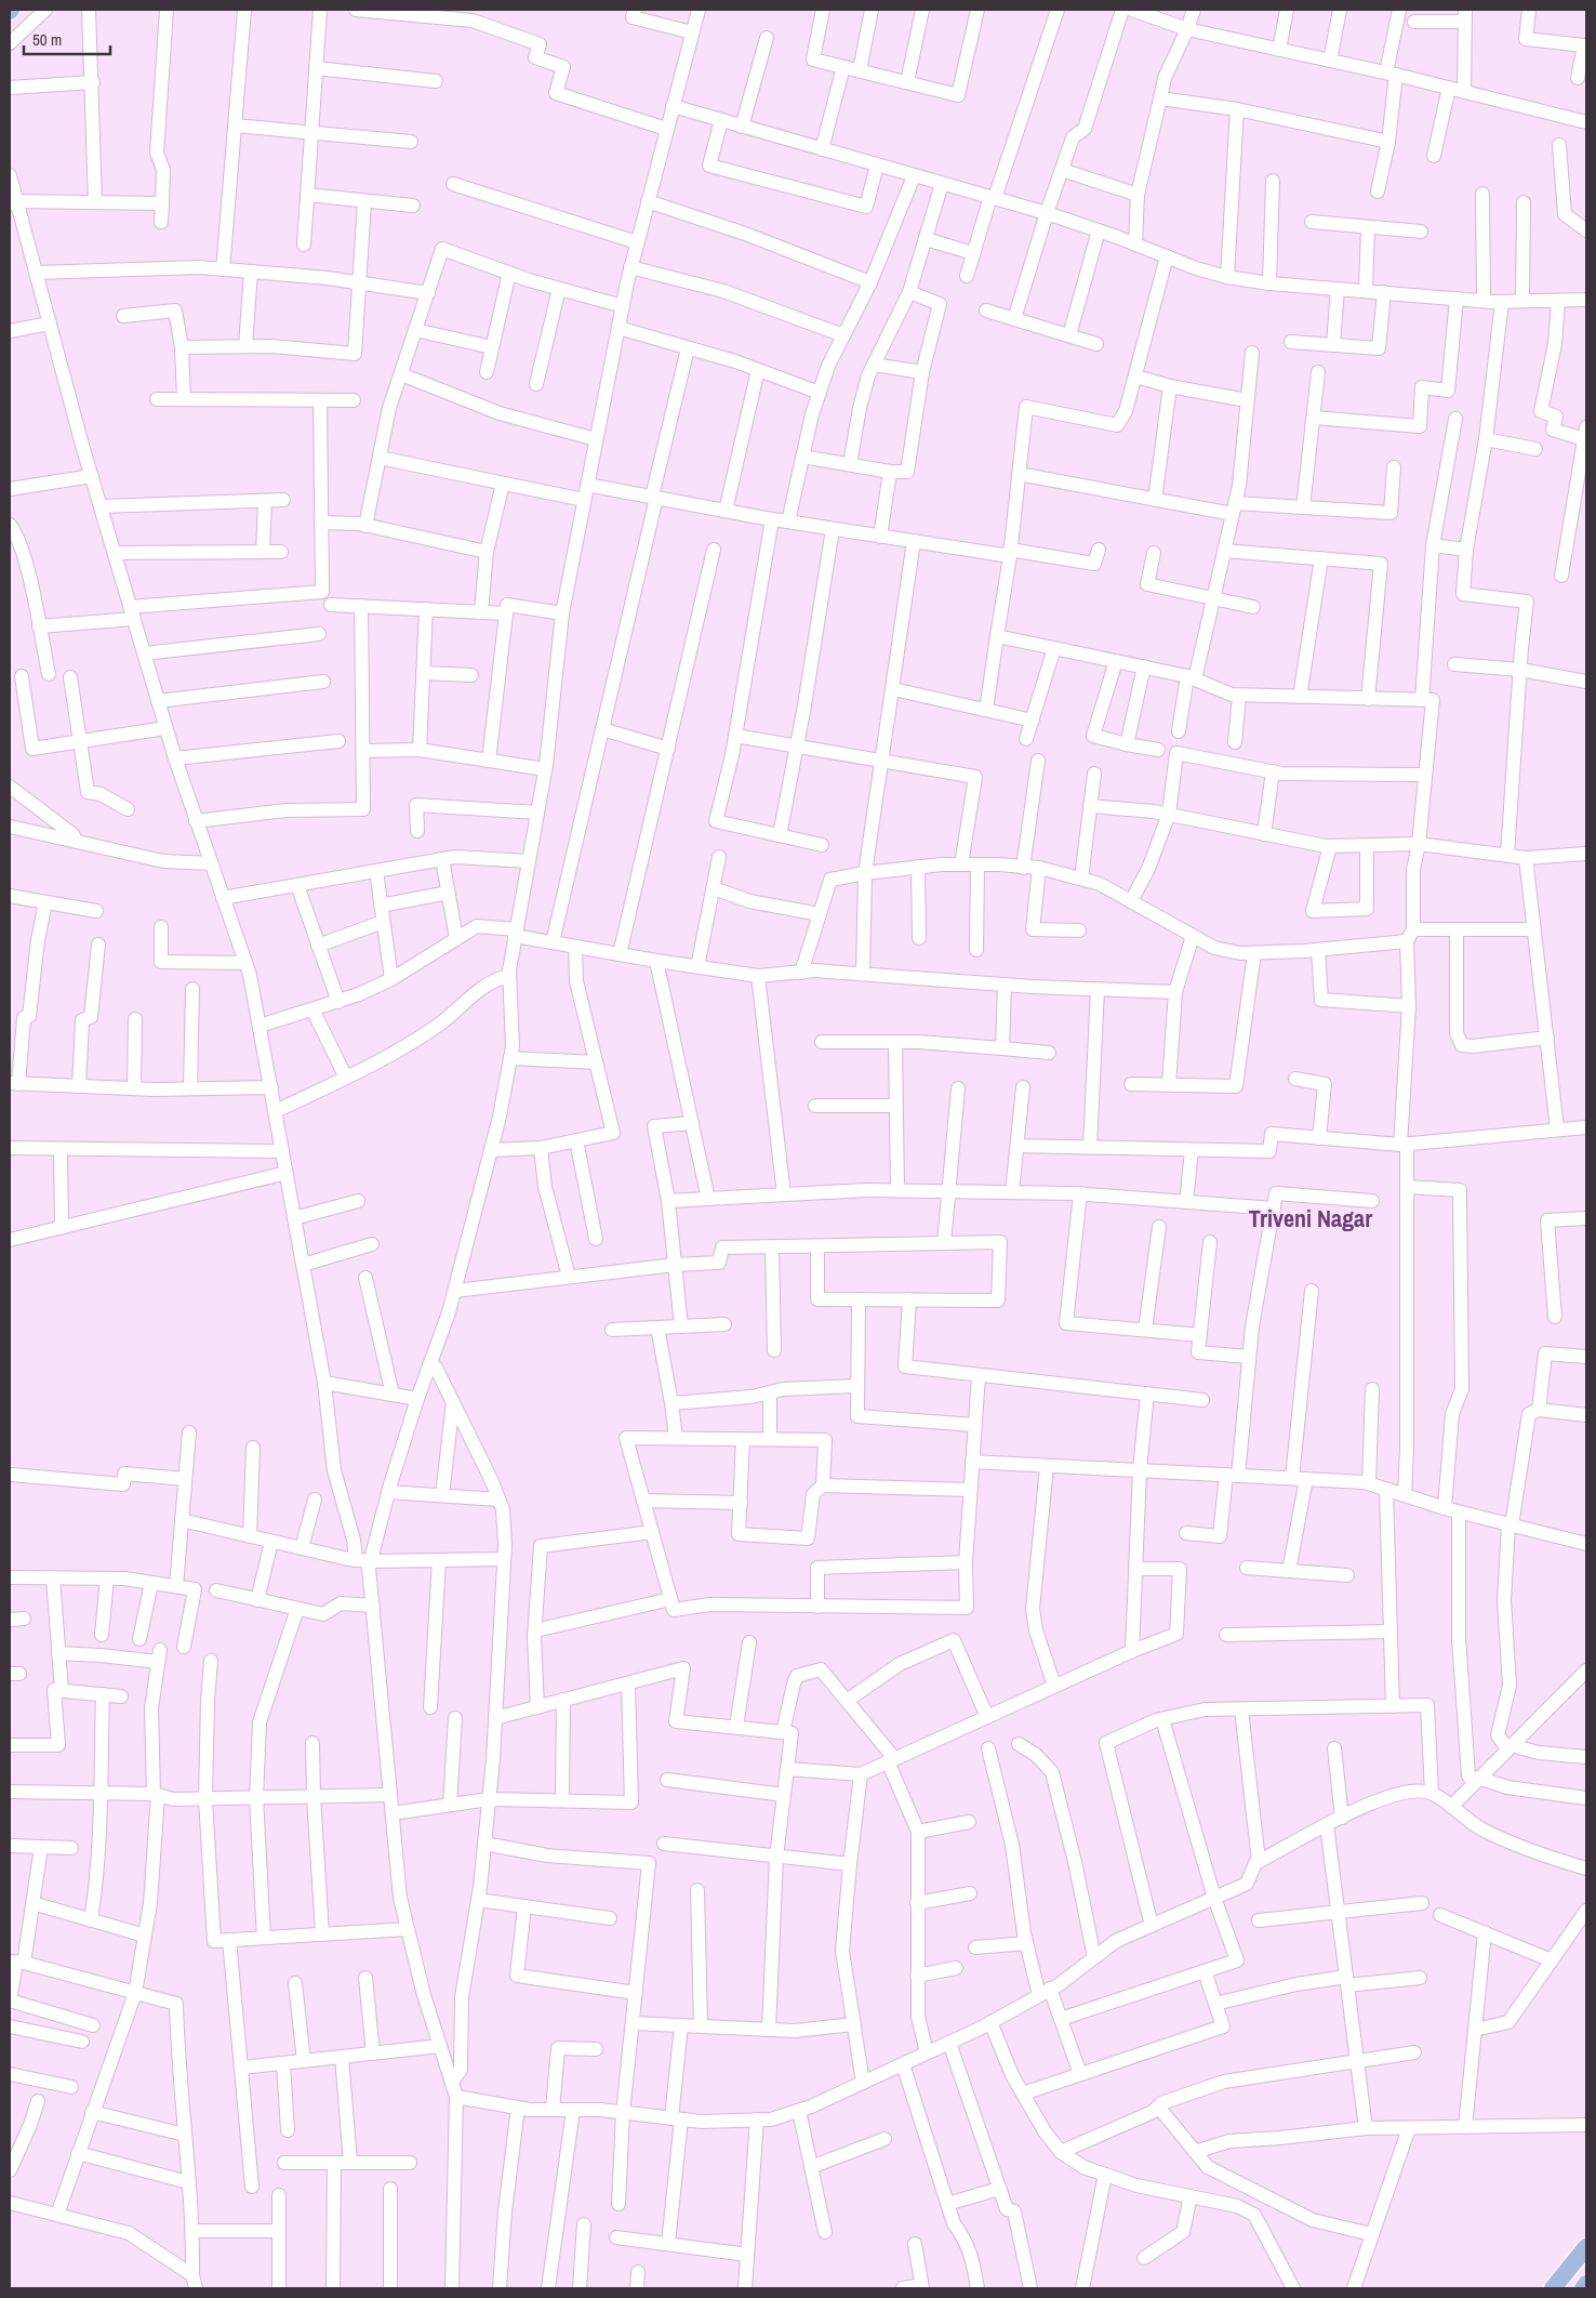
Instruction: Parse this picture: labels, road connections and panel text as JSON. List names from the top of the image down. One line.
{"districts":["Triveni Nagar"],"scale_bar":"50 m"}
